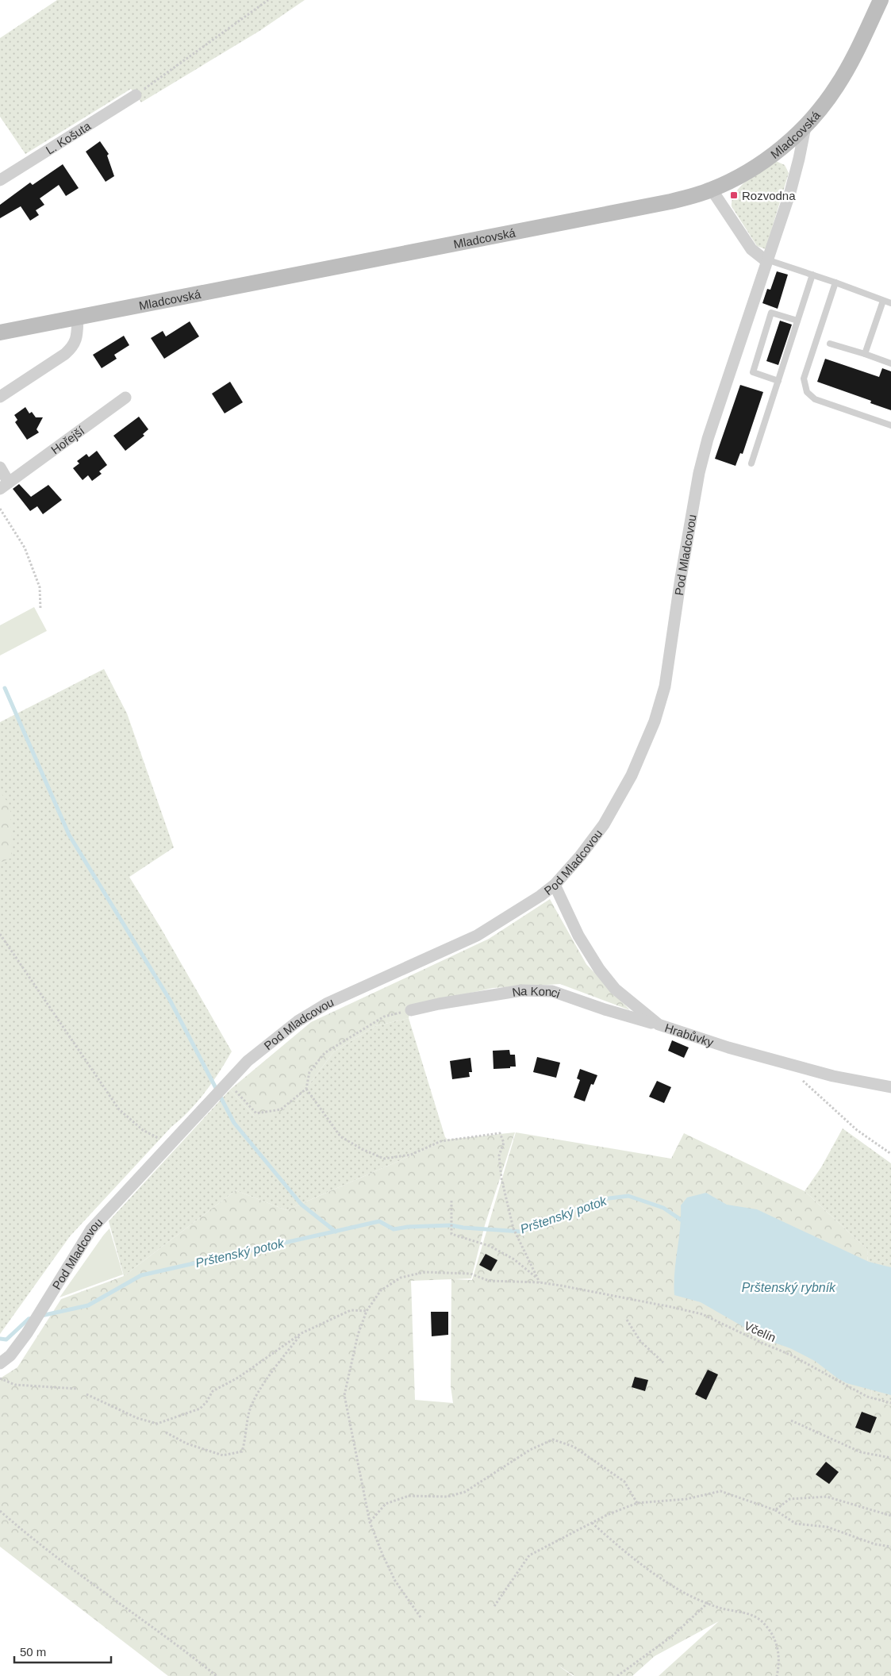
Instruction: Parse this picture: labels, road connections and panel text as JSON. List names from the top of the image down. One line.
{"streets":{"street":["Mladcovská","L. Košuta","Hořejší","Pod Mladcovou","Na Konci","Hrabůvky"],"path":["Včelín"]},"crossings":[["Mladcovská","Pod Mladcovou"],["Pod Mladcovou","Hrabůvky"],["Na Konci","Hrabůvky"]],"water":["Prštenský potok","Prštenský rybník"],"places":{"transit":["Rozvodna"]},"scale_bar":"50 m"}
